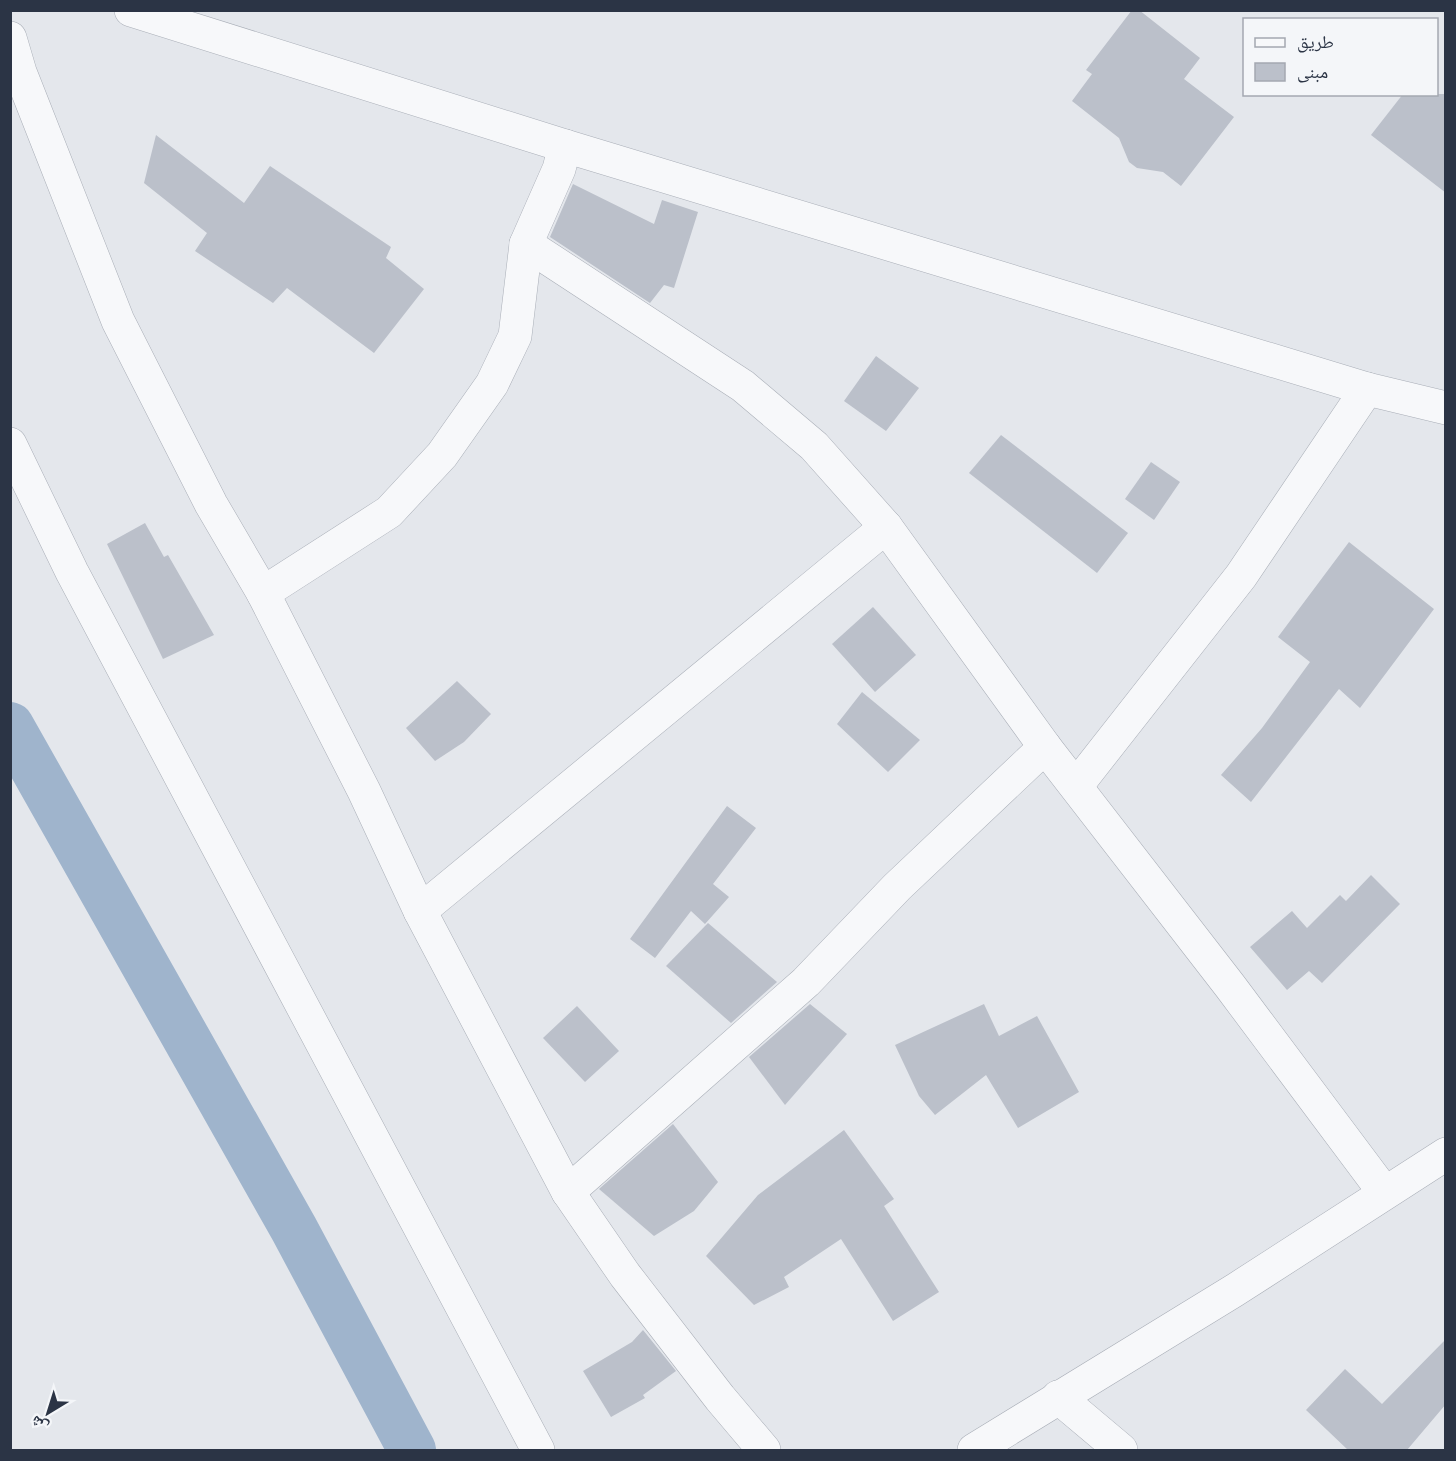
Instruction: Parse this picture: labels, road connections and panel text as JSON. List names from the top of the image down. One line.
{"legend":["طريق","مبنى"],"north":"bottom left"}
